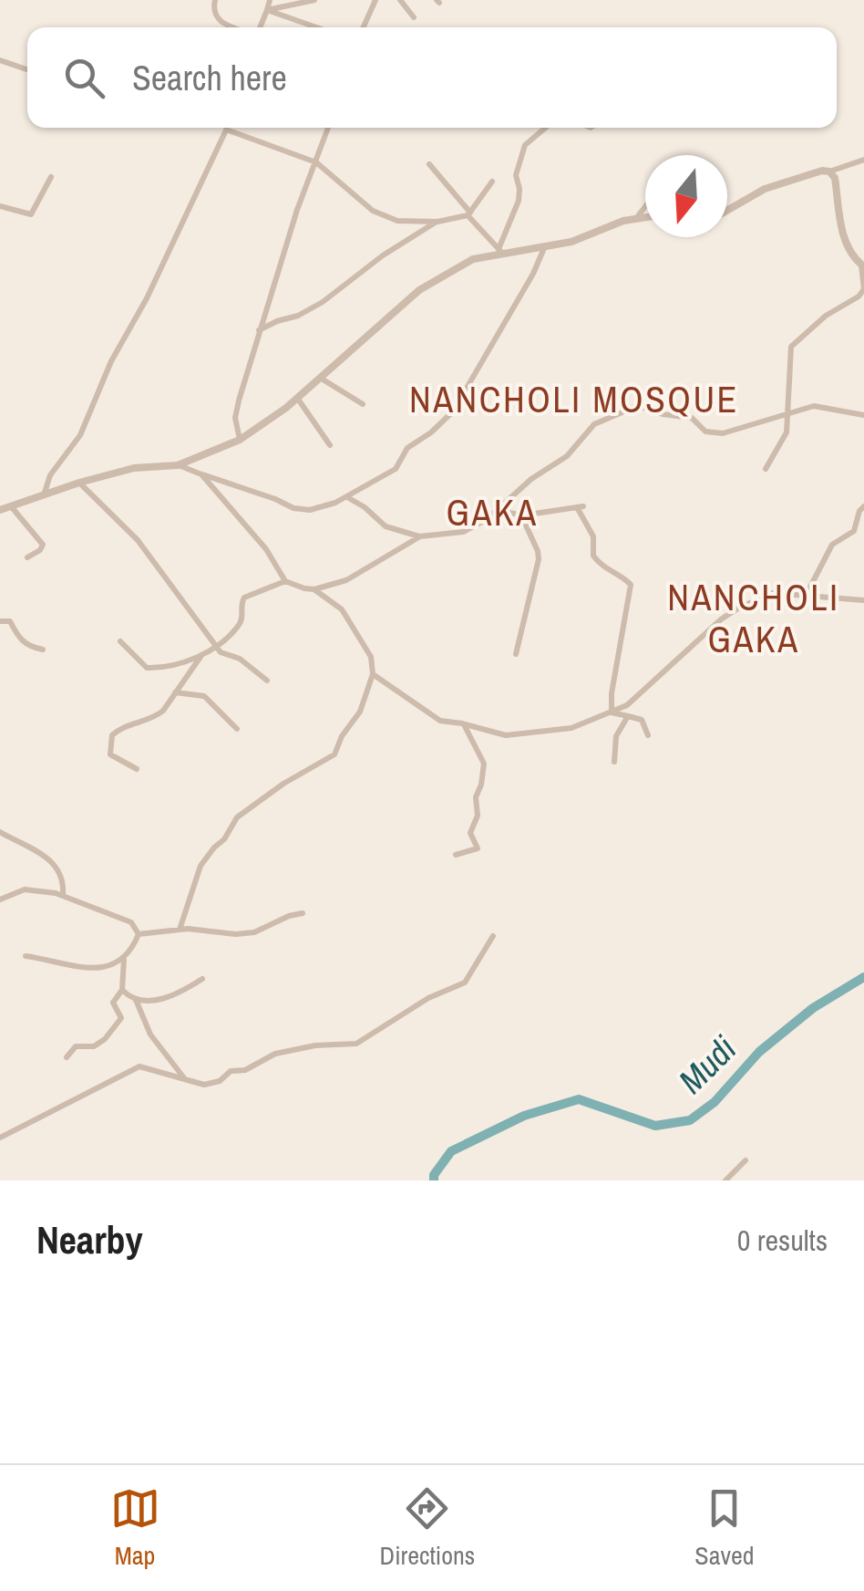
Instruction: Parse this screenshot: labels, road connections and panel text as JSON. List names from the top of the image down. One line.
{"districts":["NANCHOLI MOSQUE","GAKA","NANCHOLI GAKA"],"water":["Mudi"],"north":"bottom","page":{"search":"Search here","heading":["Nearby","0 results"],"nav":["Map","Directions","Saved"]}}
